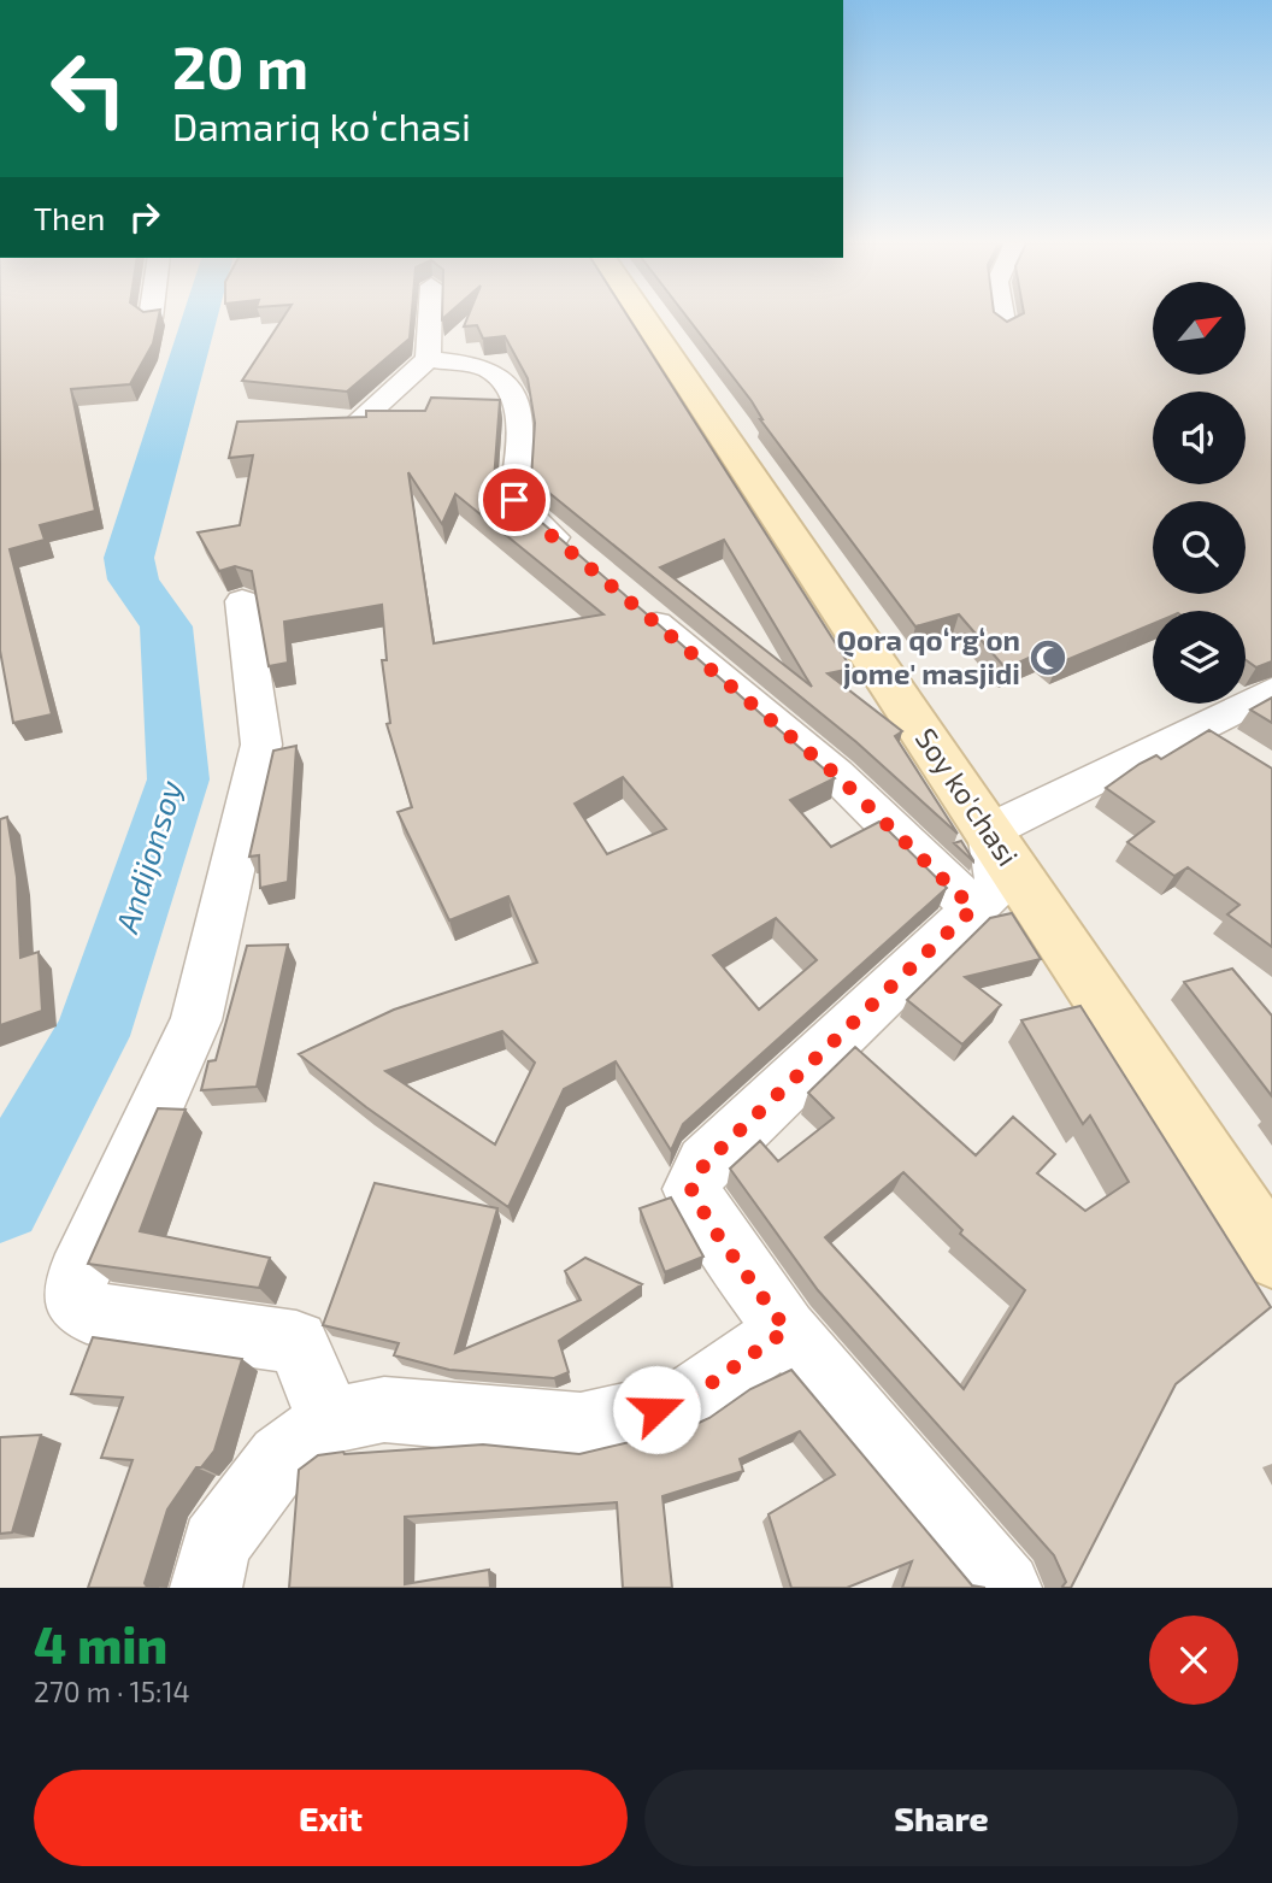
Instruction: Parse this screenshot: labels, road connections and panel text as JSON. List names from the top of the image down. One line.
{"streets":{"main road":["Soy ko'chasi"]},"water":["Andijonsoy"],"places":{"mosque":["Qora qoʻrgʻon jome' masjidi"]},"north":"top right","page":{"turn":["20 m","Damariq koʻchasi"],"then":"Then","heading":["4 min","270 m · 15:14"],"buttons":["Exit","Share"]}}
